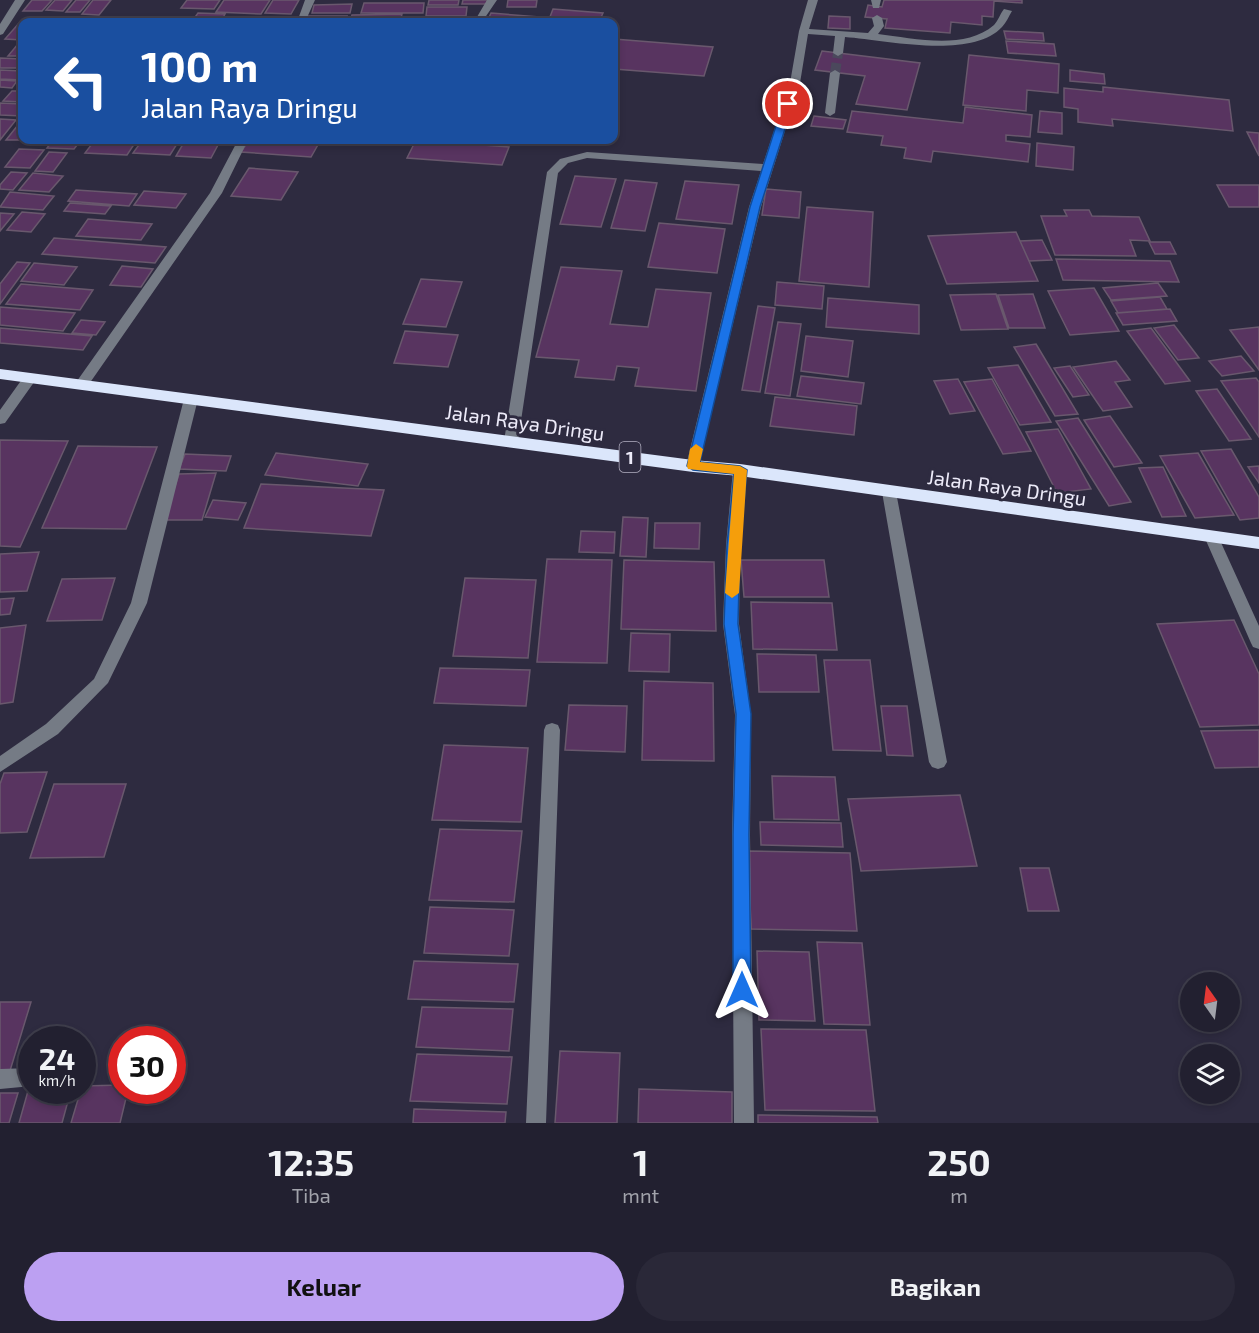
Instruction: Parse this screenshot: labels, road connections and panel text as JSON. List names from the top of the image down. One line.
{"streets":{"highway":["Jalan Raya Dringu","1"]},"north":"top","page":{"turn":["100 m","Jalan Raya Dringu"],"speed":"24 km/h","limit":"30","eta":["12:35","Tiba","1","mnt","250","m"],"buttons":["Keluar","Bagikan"]}}
